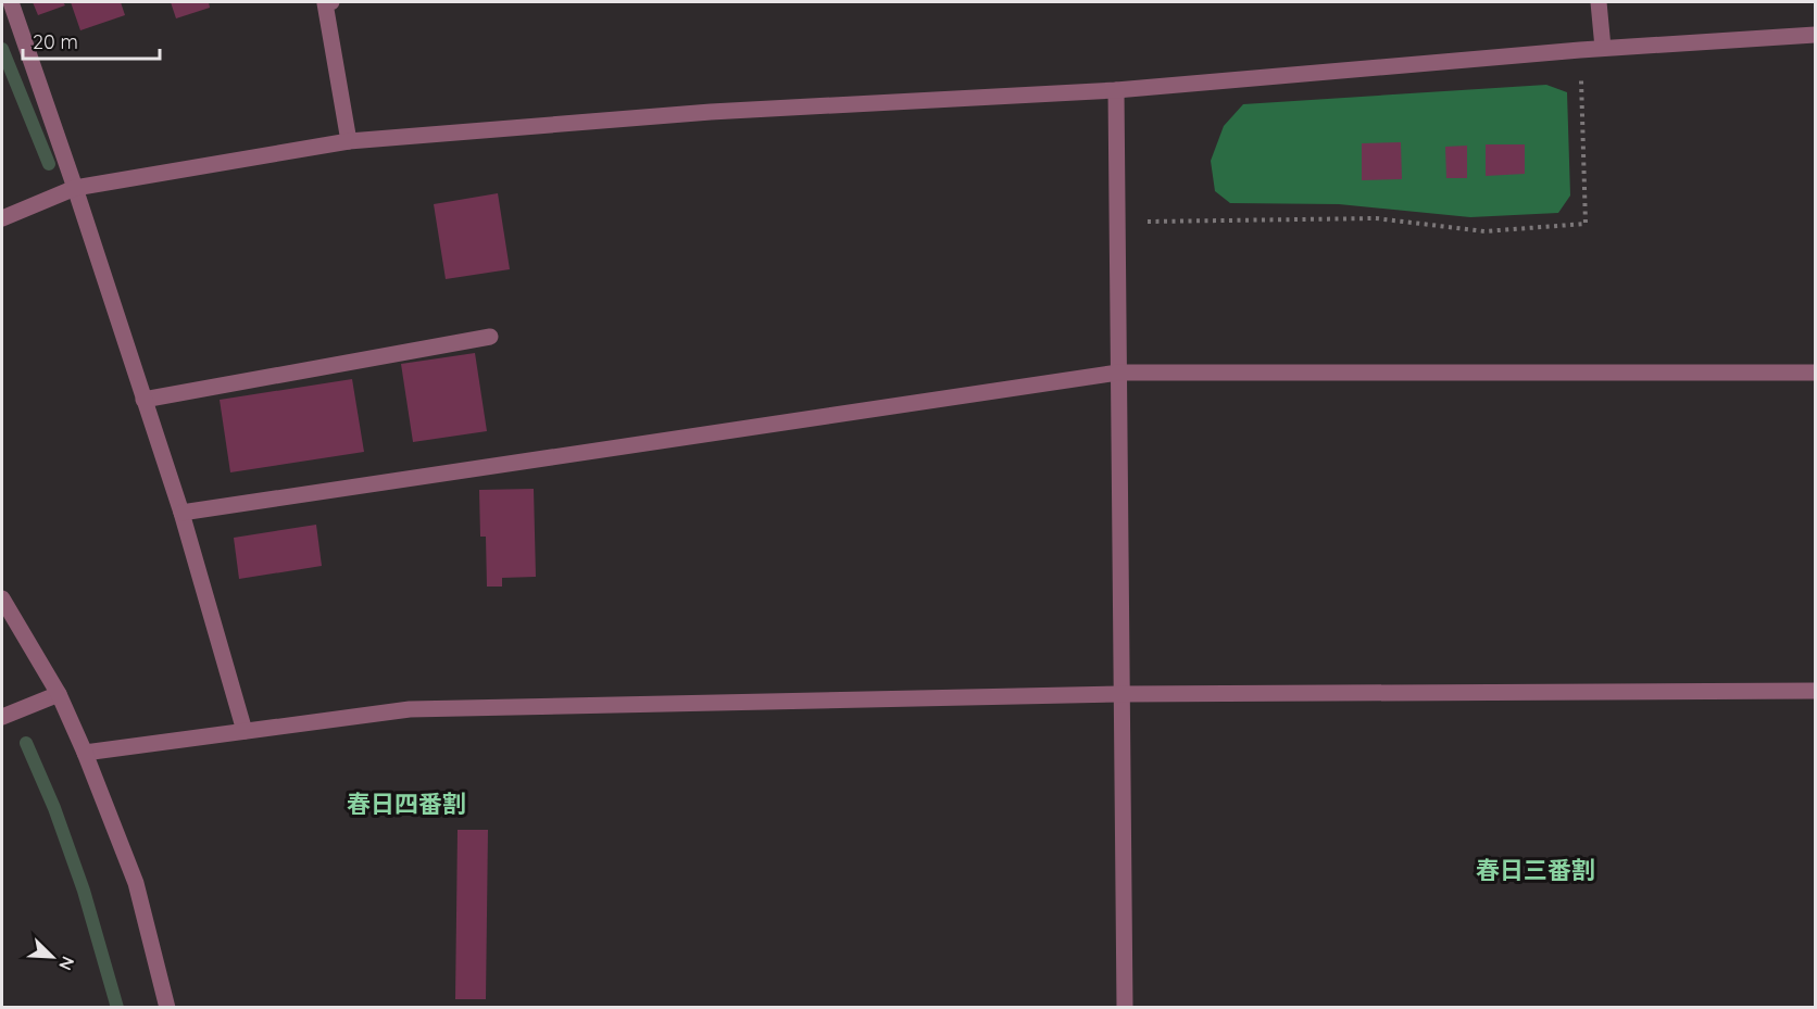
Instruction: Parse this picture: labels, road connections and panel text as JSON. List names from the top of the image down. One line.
{"districts":["春日四番割","春日三番割"],"scale_bar":"20 m","north":"bottom right"}
